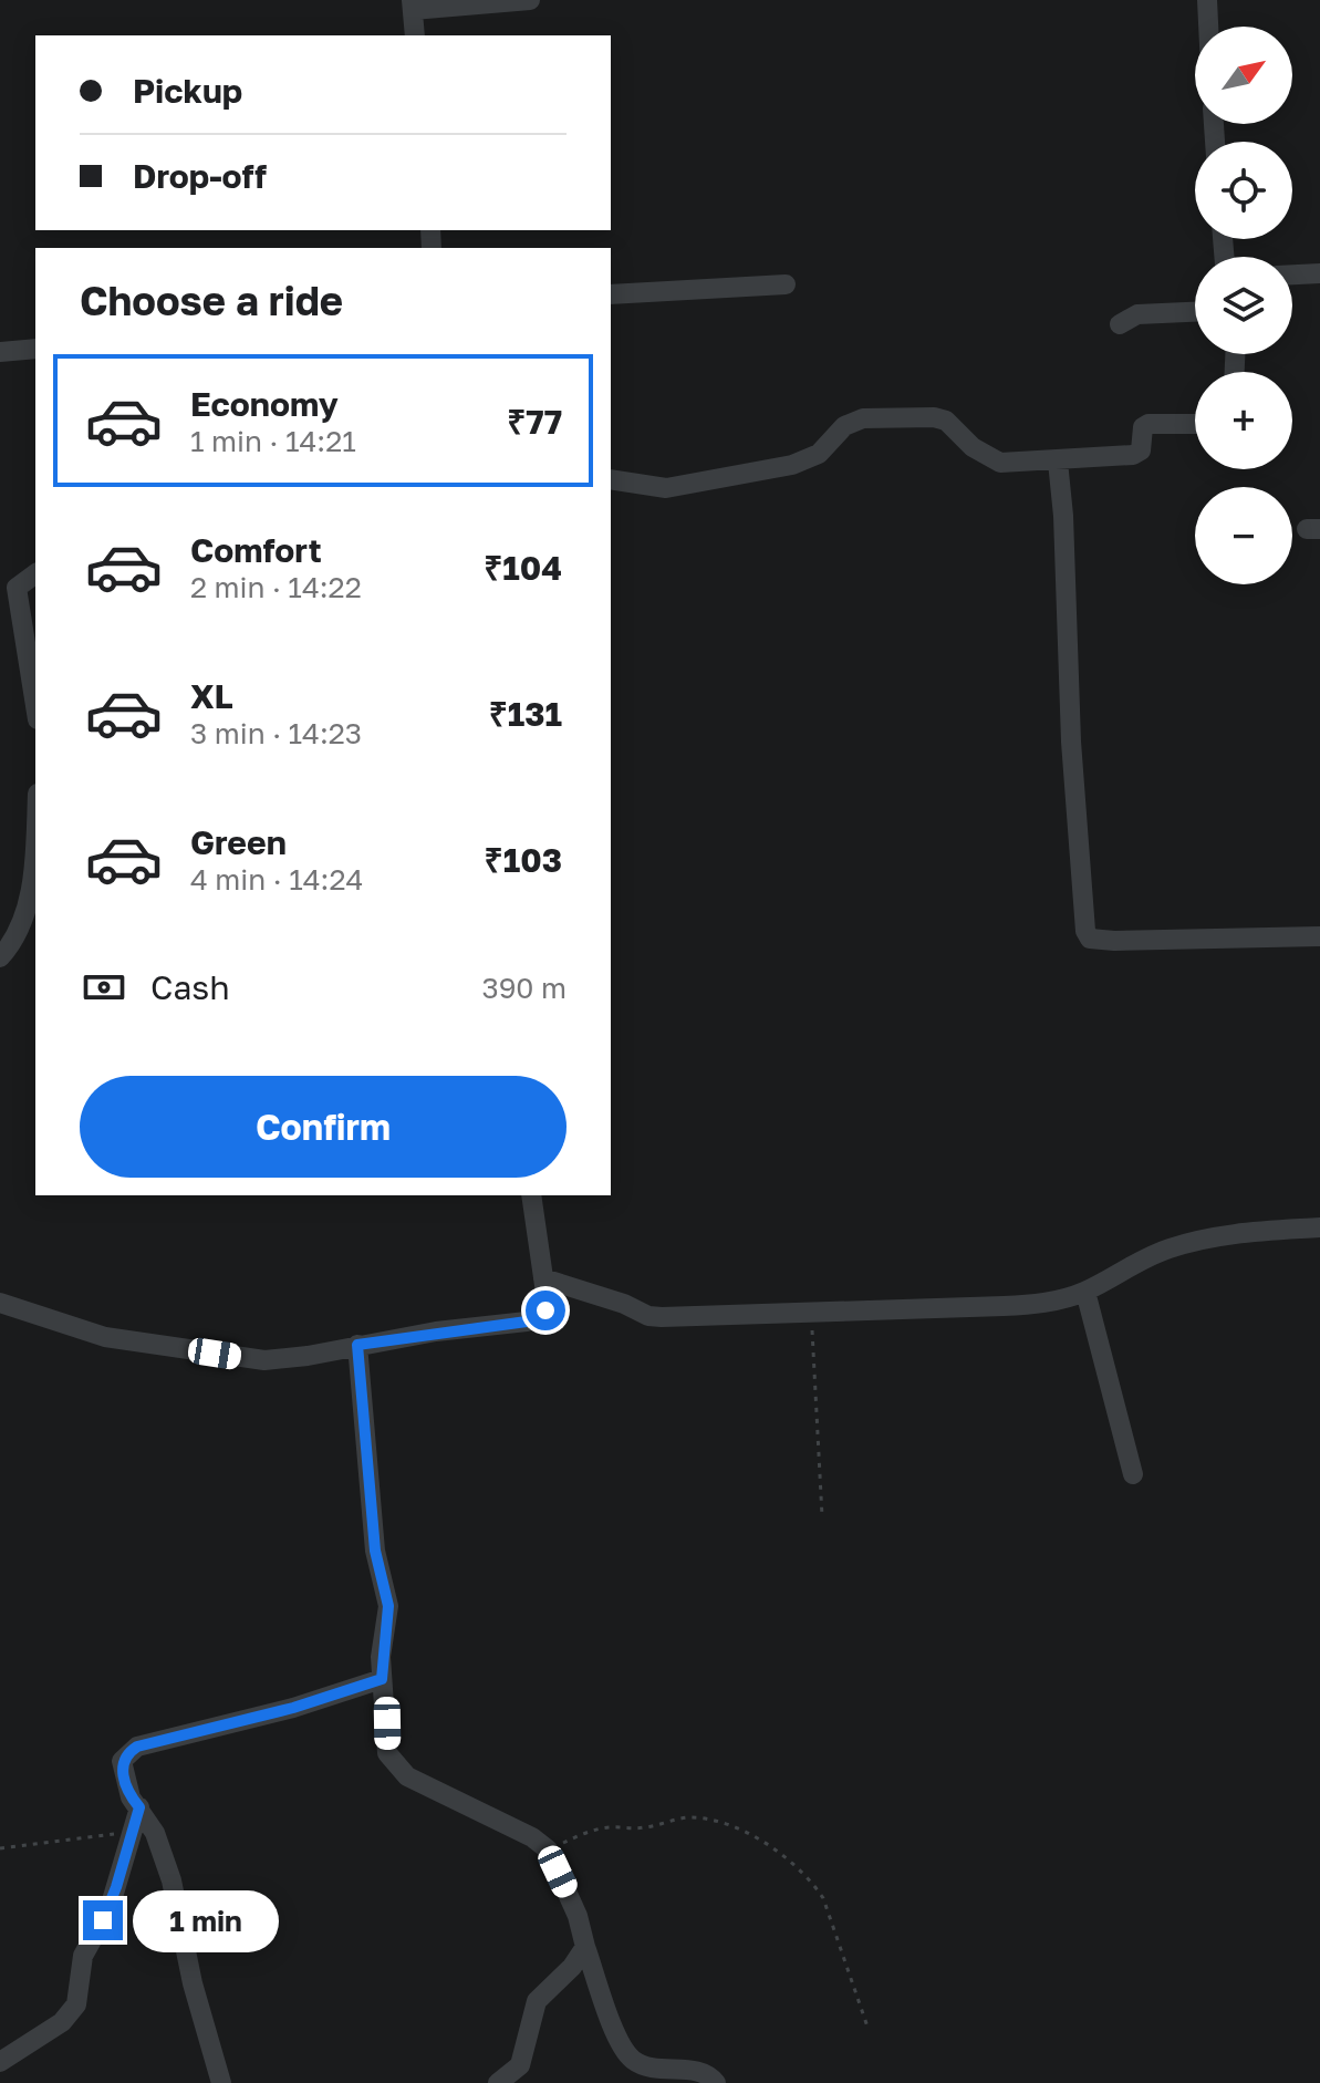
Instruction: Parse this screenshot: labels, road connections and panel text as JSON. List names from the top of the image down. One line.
{"north":"top right","page":{"map_buttons":["+","−"],"banner":["Pickup","Drop-off"],"heading":"Choose a ride","list":[{"name":"Economy","note":"1 min · 14:21","value":"₹77"},{"name":"Comfort","note":"2 min · 14:22","value":"₹104"},{"name":"XL","note":"3 min · 14:23","value":"₹131"},{"name":"Green","note":"4 min · 14:24","value":"₹103"}],"pay":["Cash","390 m"],"buttons":"Confirm","bubble":"1 min"}}
